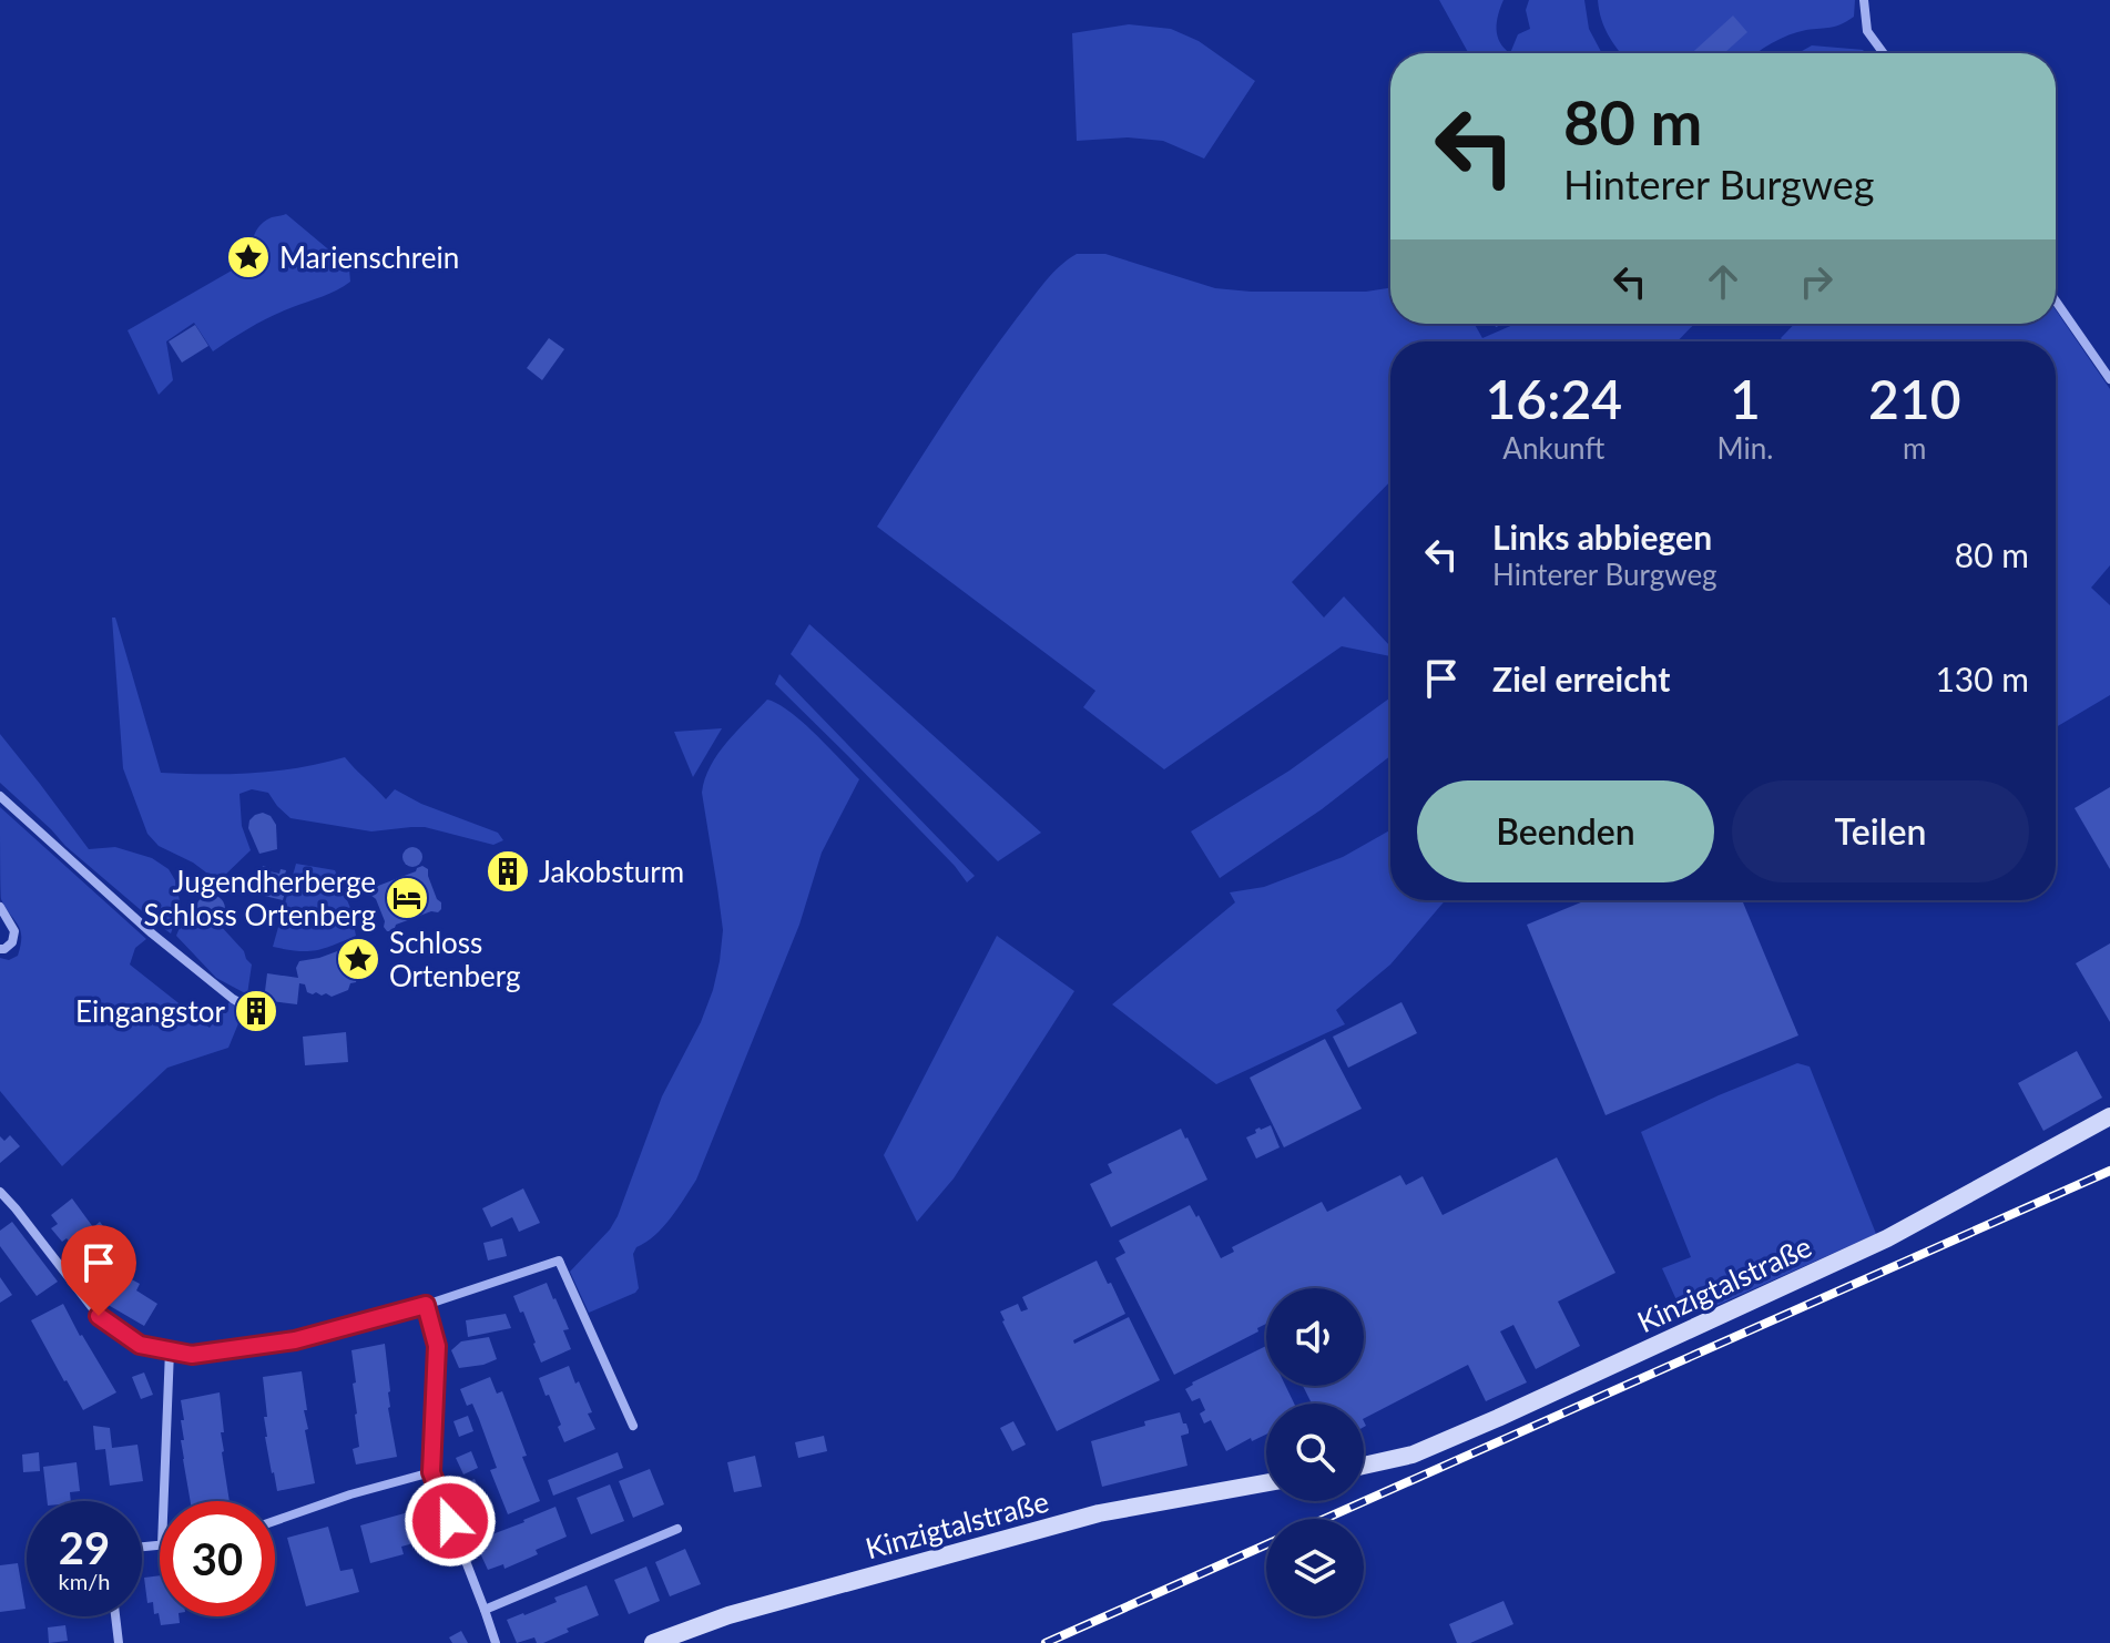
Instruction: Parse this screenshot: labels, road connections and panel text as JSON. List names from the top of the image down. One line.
{"streets":{"main road":["Kinzigtalstraße"]},"places":{"place":["Marienschrein","Schloss Ortenberg"],"building":["Jakobsturm","Eingangstor"],"hotel":["Jugendherberge Schloss Ortenberg"]},"page":{"turn":["80 m","Hinterer Burgweg"],"eta":["16:24","Ankunft","1","Min.","210","m"],"list":[{"name":"Links abbiegen","note":"Hinterer Burgweg","value":"80 m"},{"name":"Ziel erreicht","value":"130 m"}],"buttons":["Beenden","Teilen"],"speed":"29 km/h","limit":"30"}}
